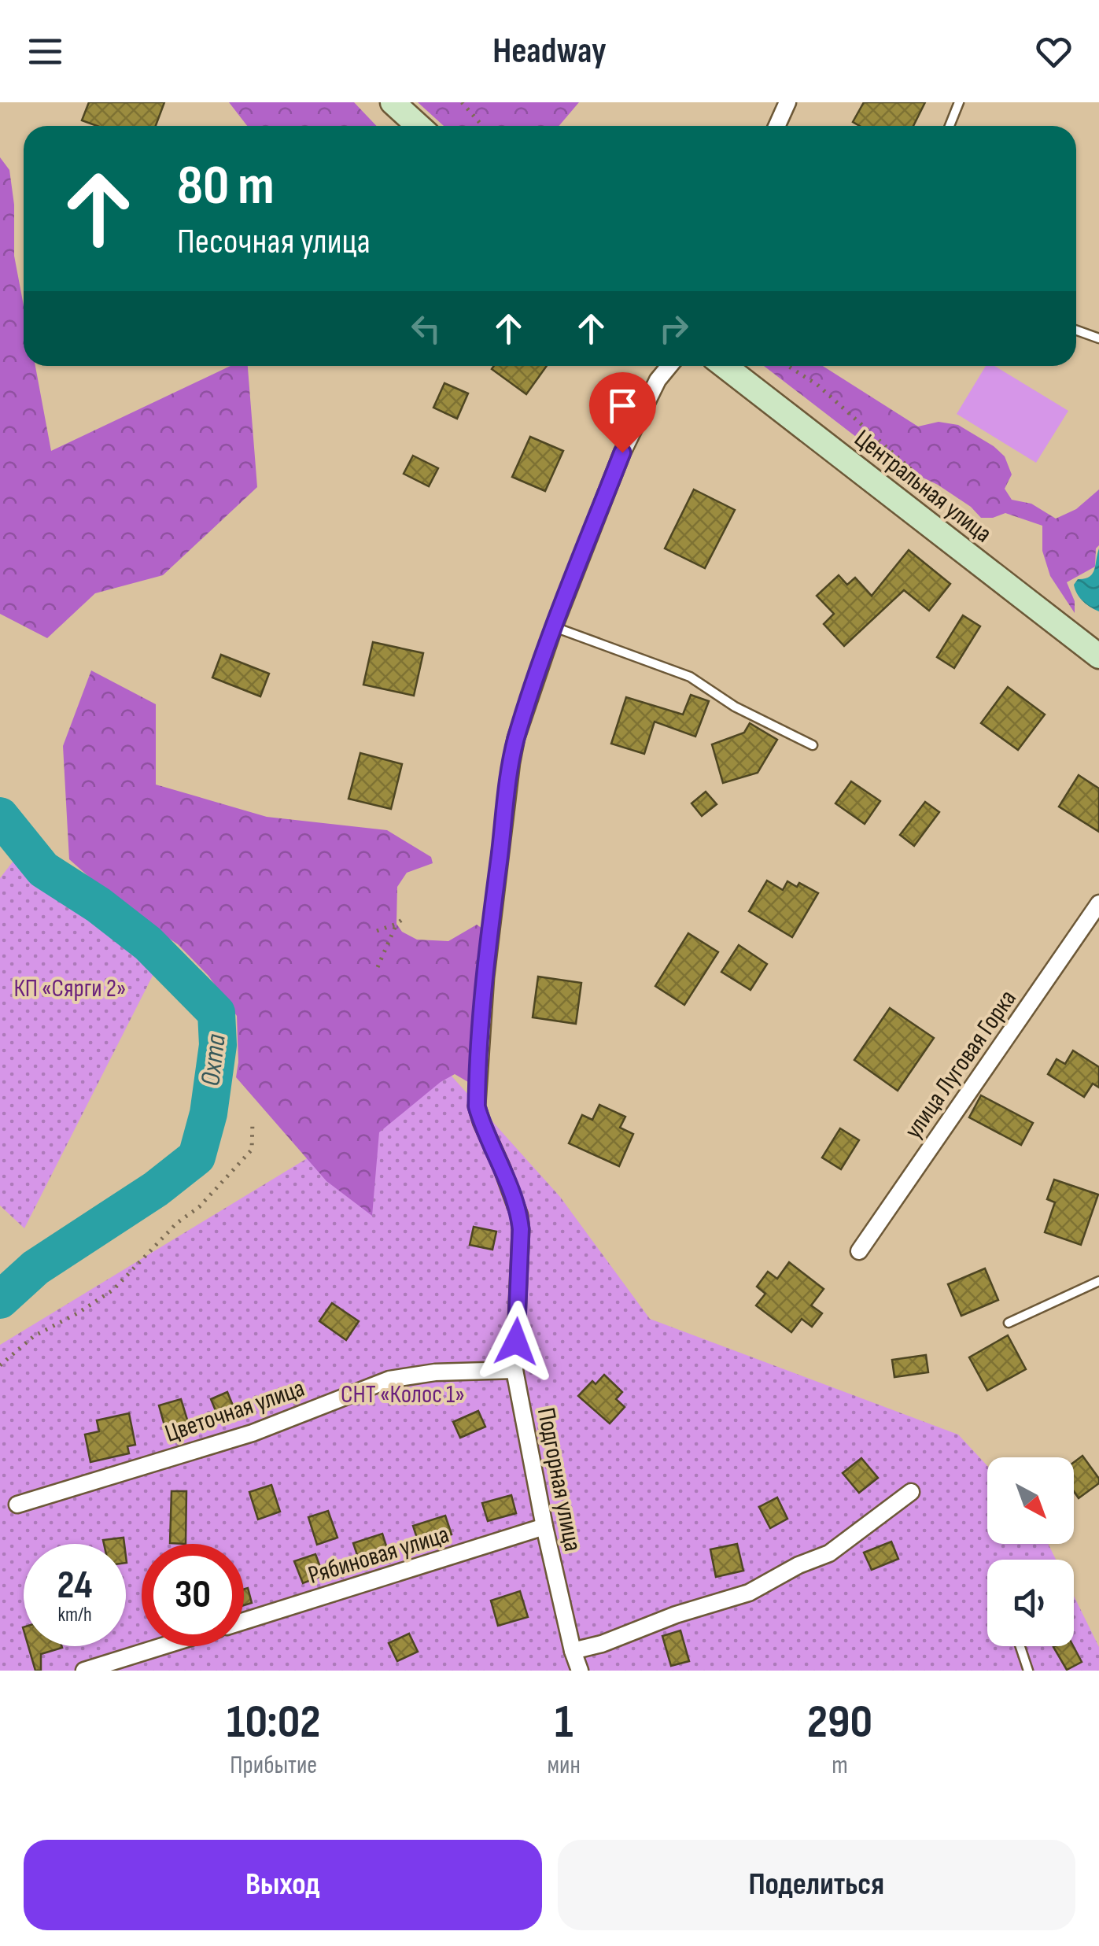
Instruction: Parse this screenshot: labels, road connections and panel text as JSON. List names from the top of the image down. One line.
{"streets":{"street":["Центральная улица","улица Луговая Горка","Цветочная улица","Подгорная улица","Рябиновая улица"]},"crossings":[["Цветочная улица","Подгорная улица"],["Подгорная улица","Рябиновая улица"]],"water":["Охта"],"parks":["КП «Сярги 2»","СНТ «Колос 1»"],"north":"bottom right","page":{"header":"Headway","turn":["80 m","Песочная улица"],"speed":"24 km/h","limit":"30","eta":["10:02","Прибытие","1","мин","290","m"],"buttons":["Выход","Поделиться"]}}
